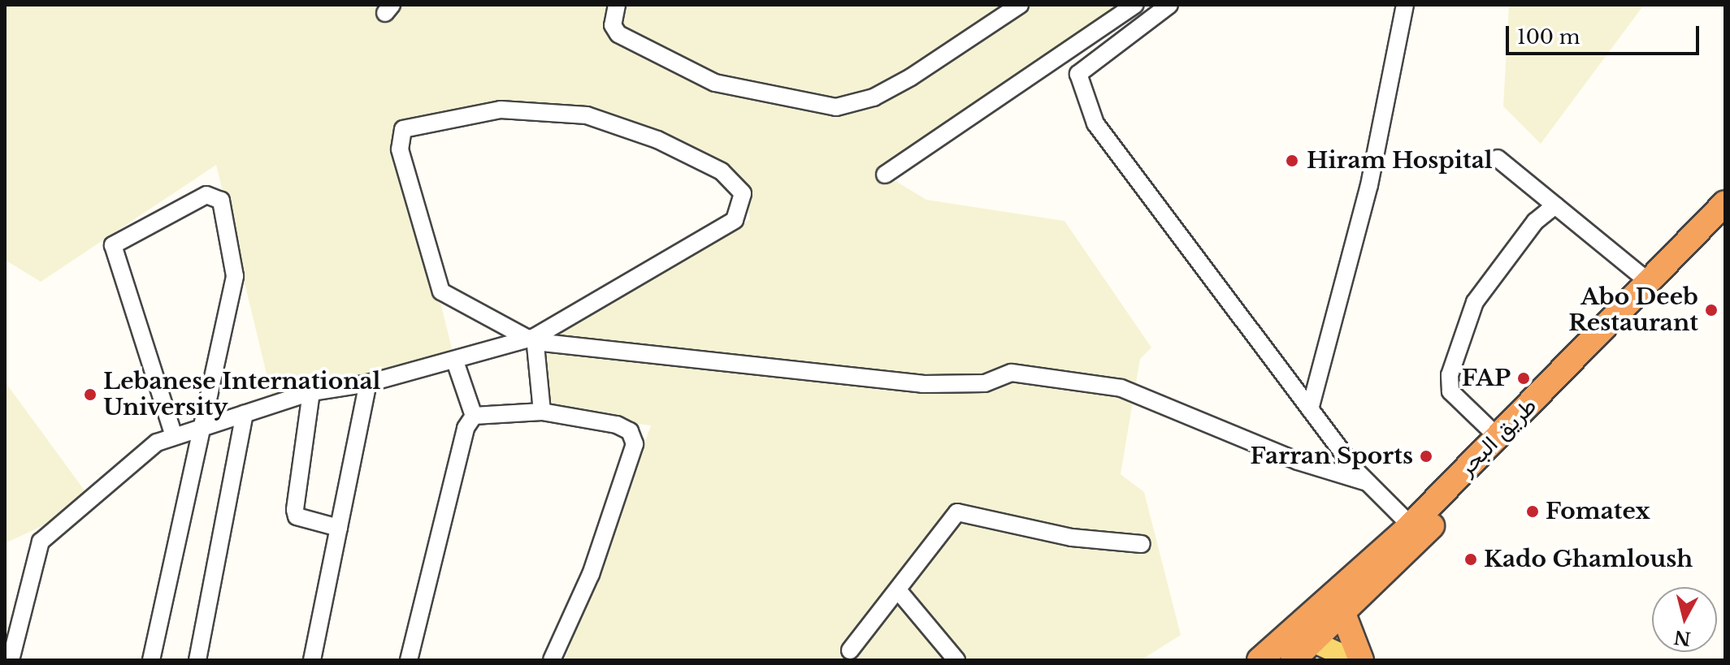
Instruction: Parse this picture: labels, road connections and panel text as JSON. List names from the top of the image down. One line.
{"streets":{"highway":["طريق البحر"]},"places":["Hiram Hospital","Abo Deeb Restaurant","FAP","Lebanese International University","Farran Sports","Fomatex","Kado Ghamloush"],"scale_bar":"100 m","north":"bottom"}
